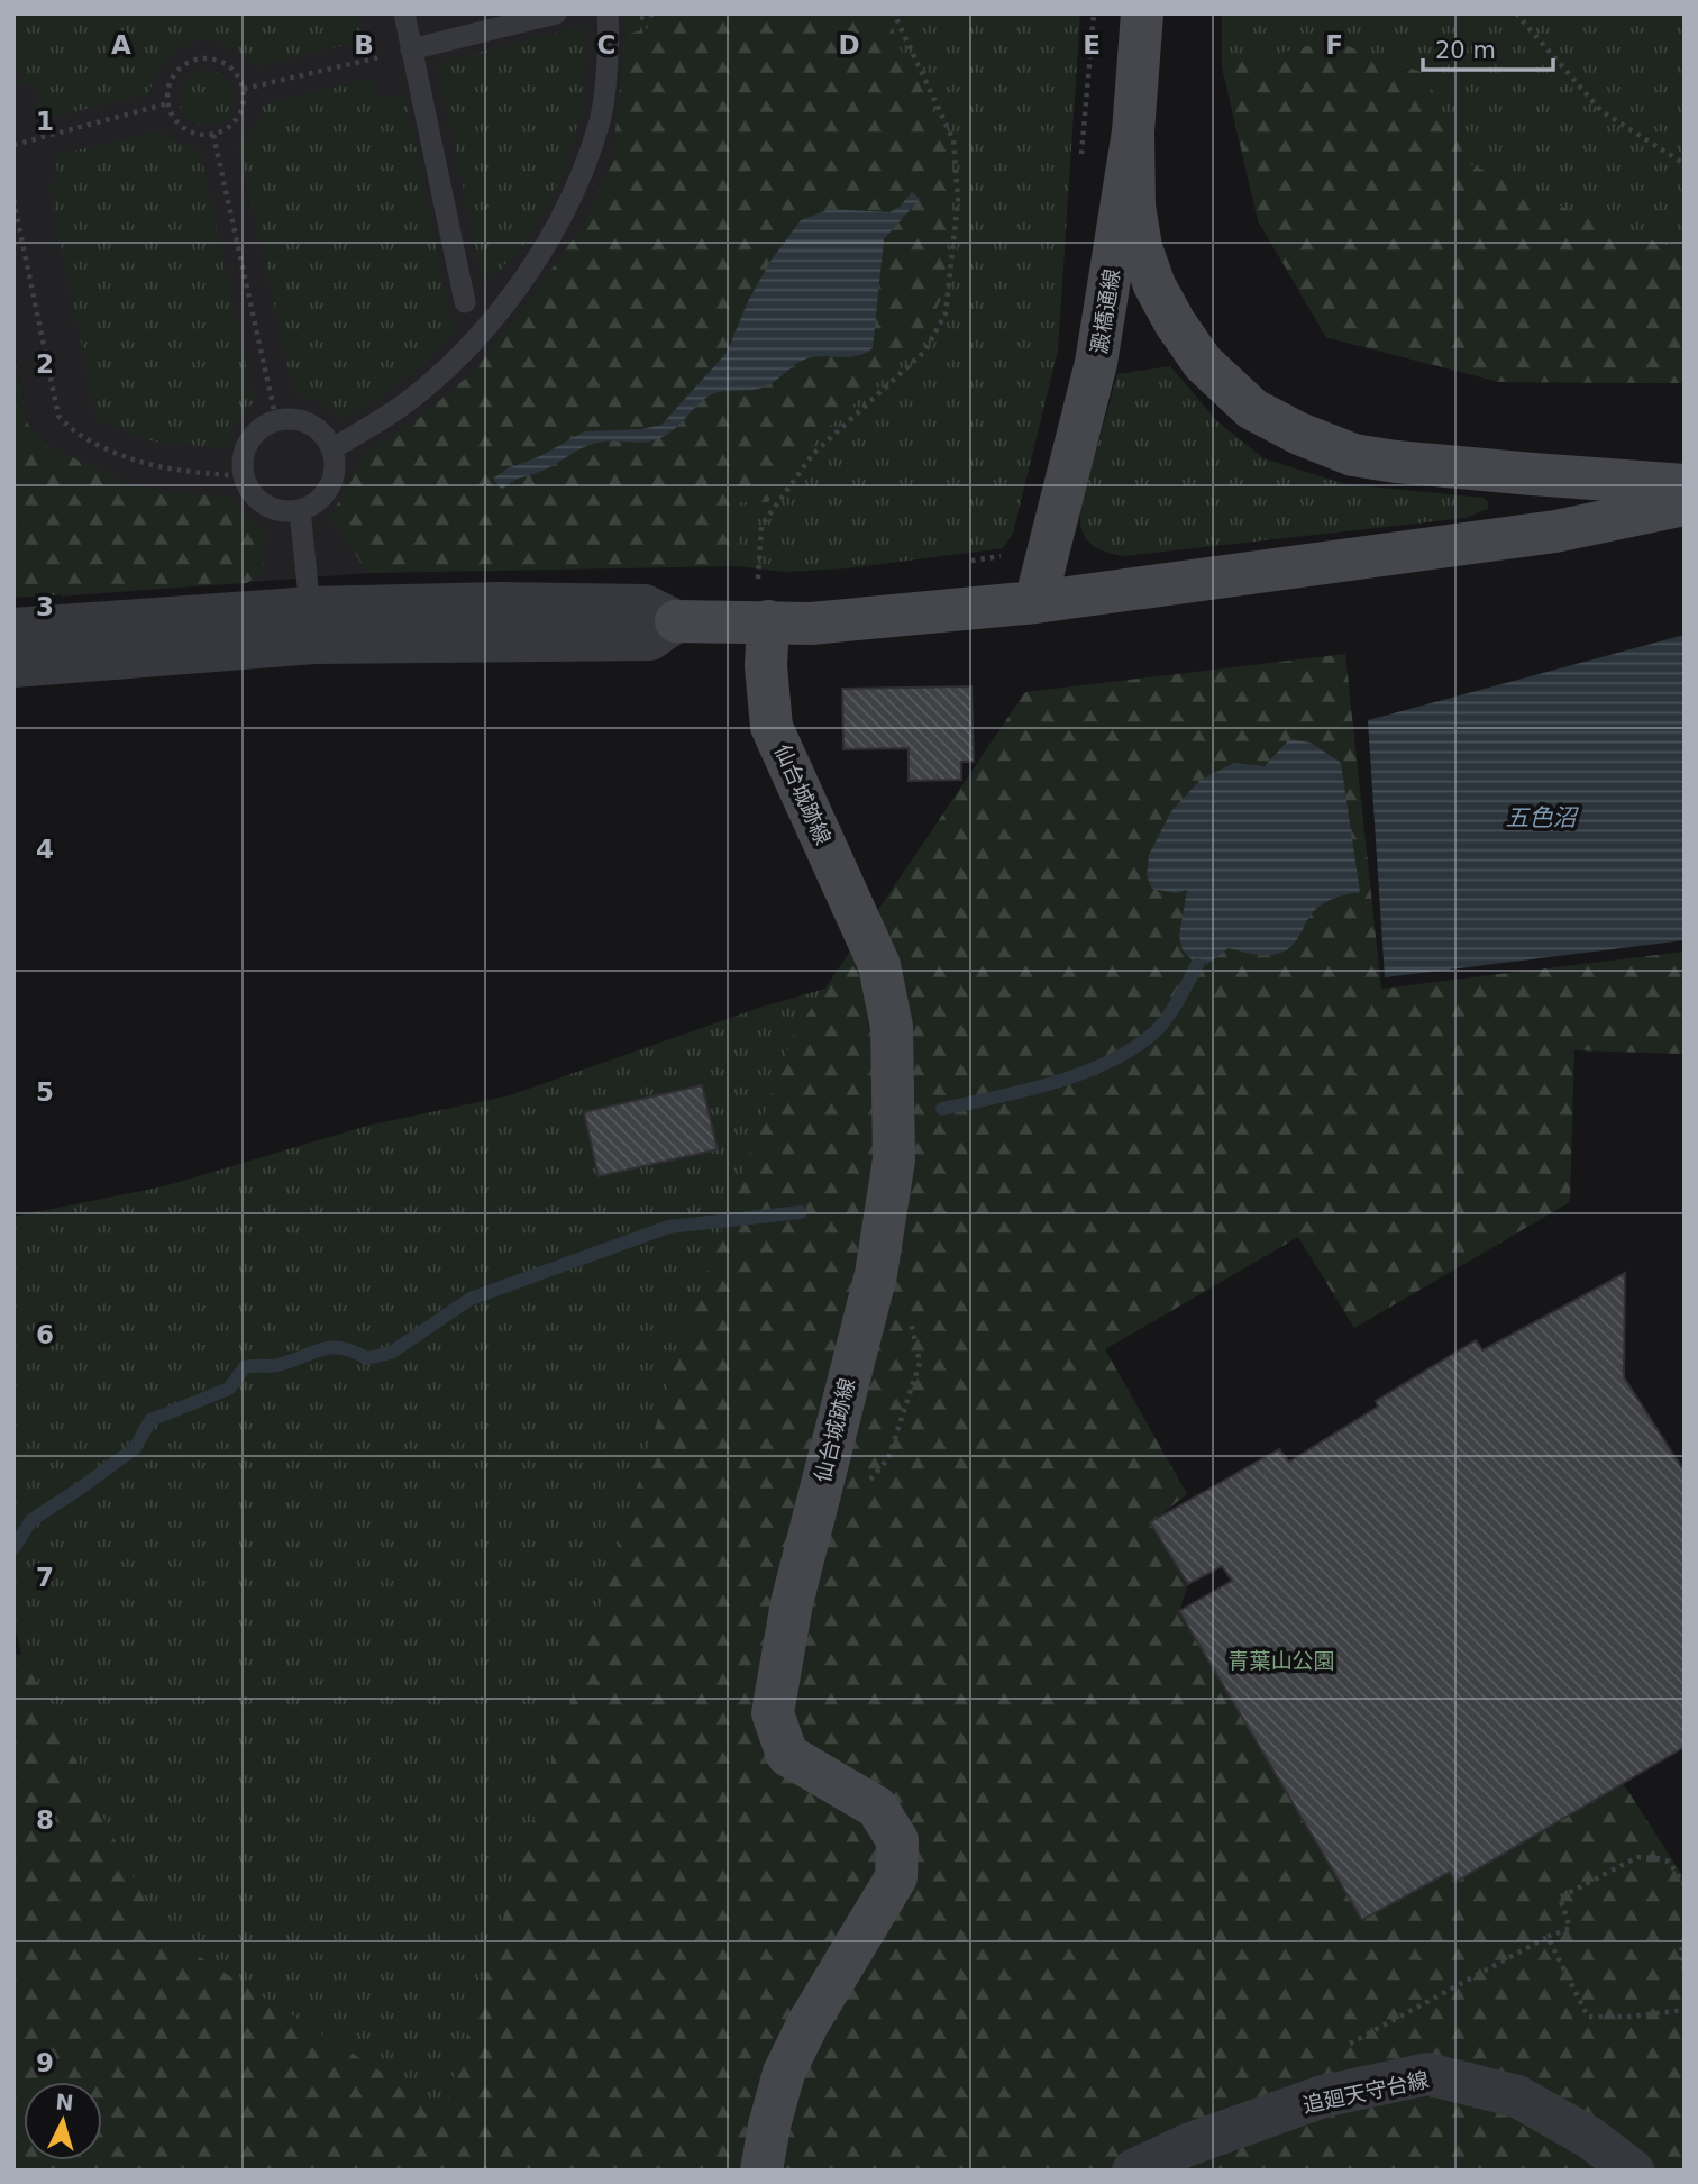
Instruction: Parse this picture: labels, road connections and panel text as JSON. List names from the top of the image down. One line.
{"streets":{"street":["澱橋通線","仙台城跡線","追廻天守台線"]},"water":["五色沼"],"parks":["青葉山公園"],"scale_bar":"20 m","north":"top","grid":{"columns":["A","B","C","D","E","F"],"rows":["1","2","3","4","5","6","7","8","9"]}}
